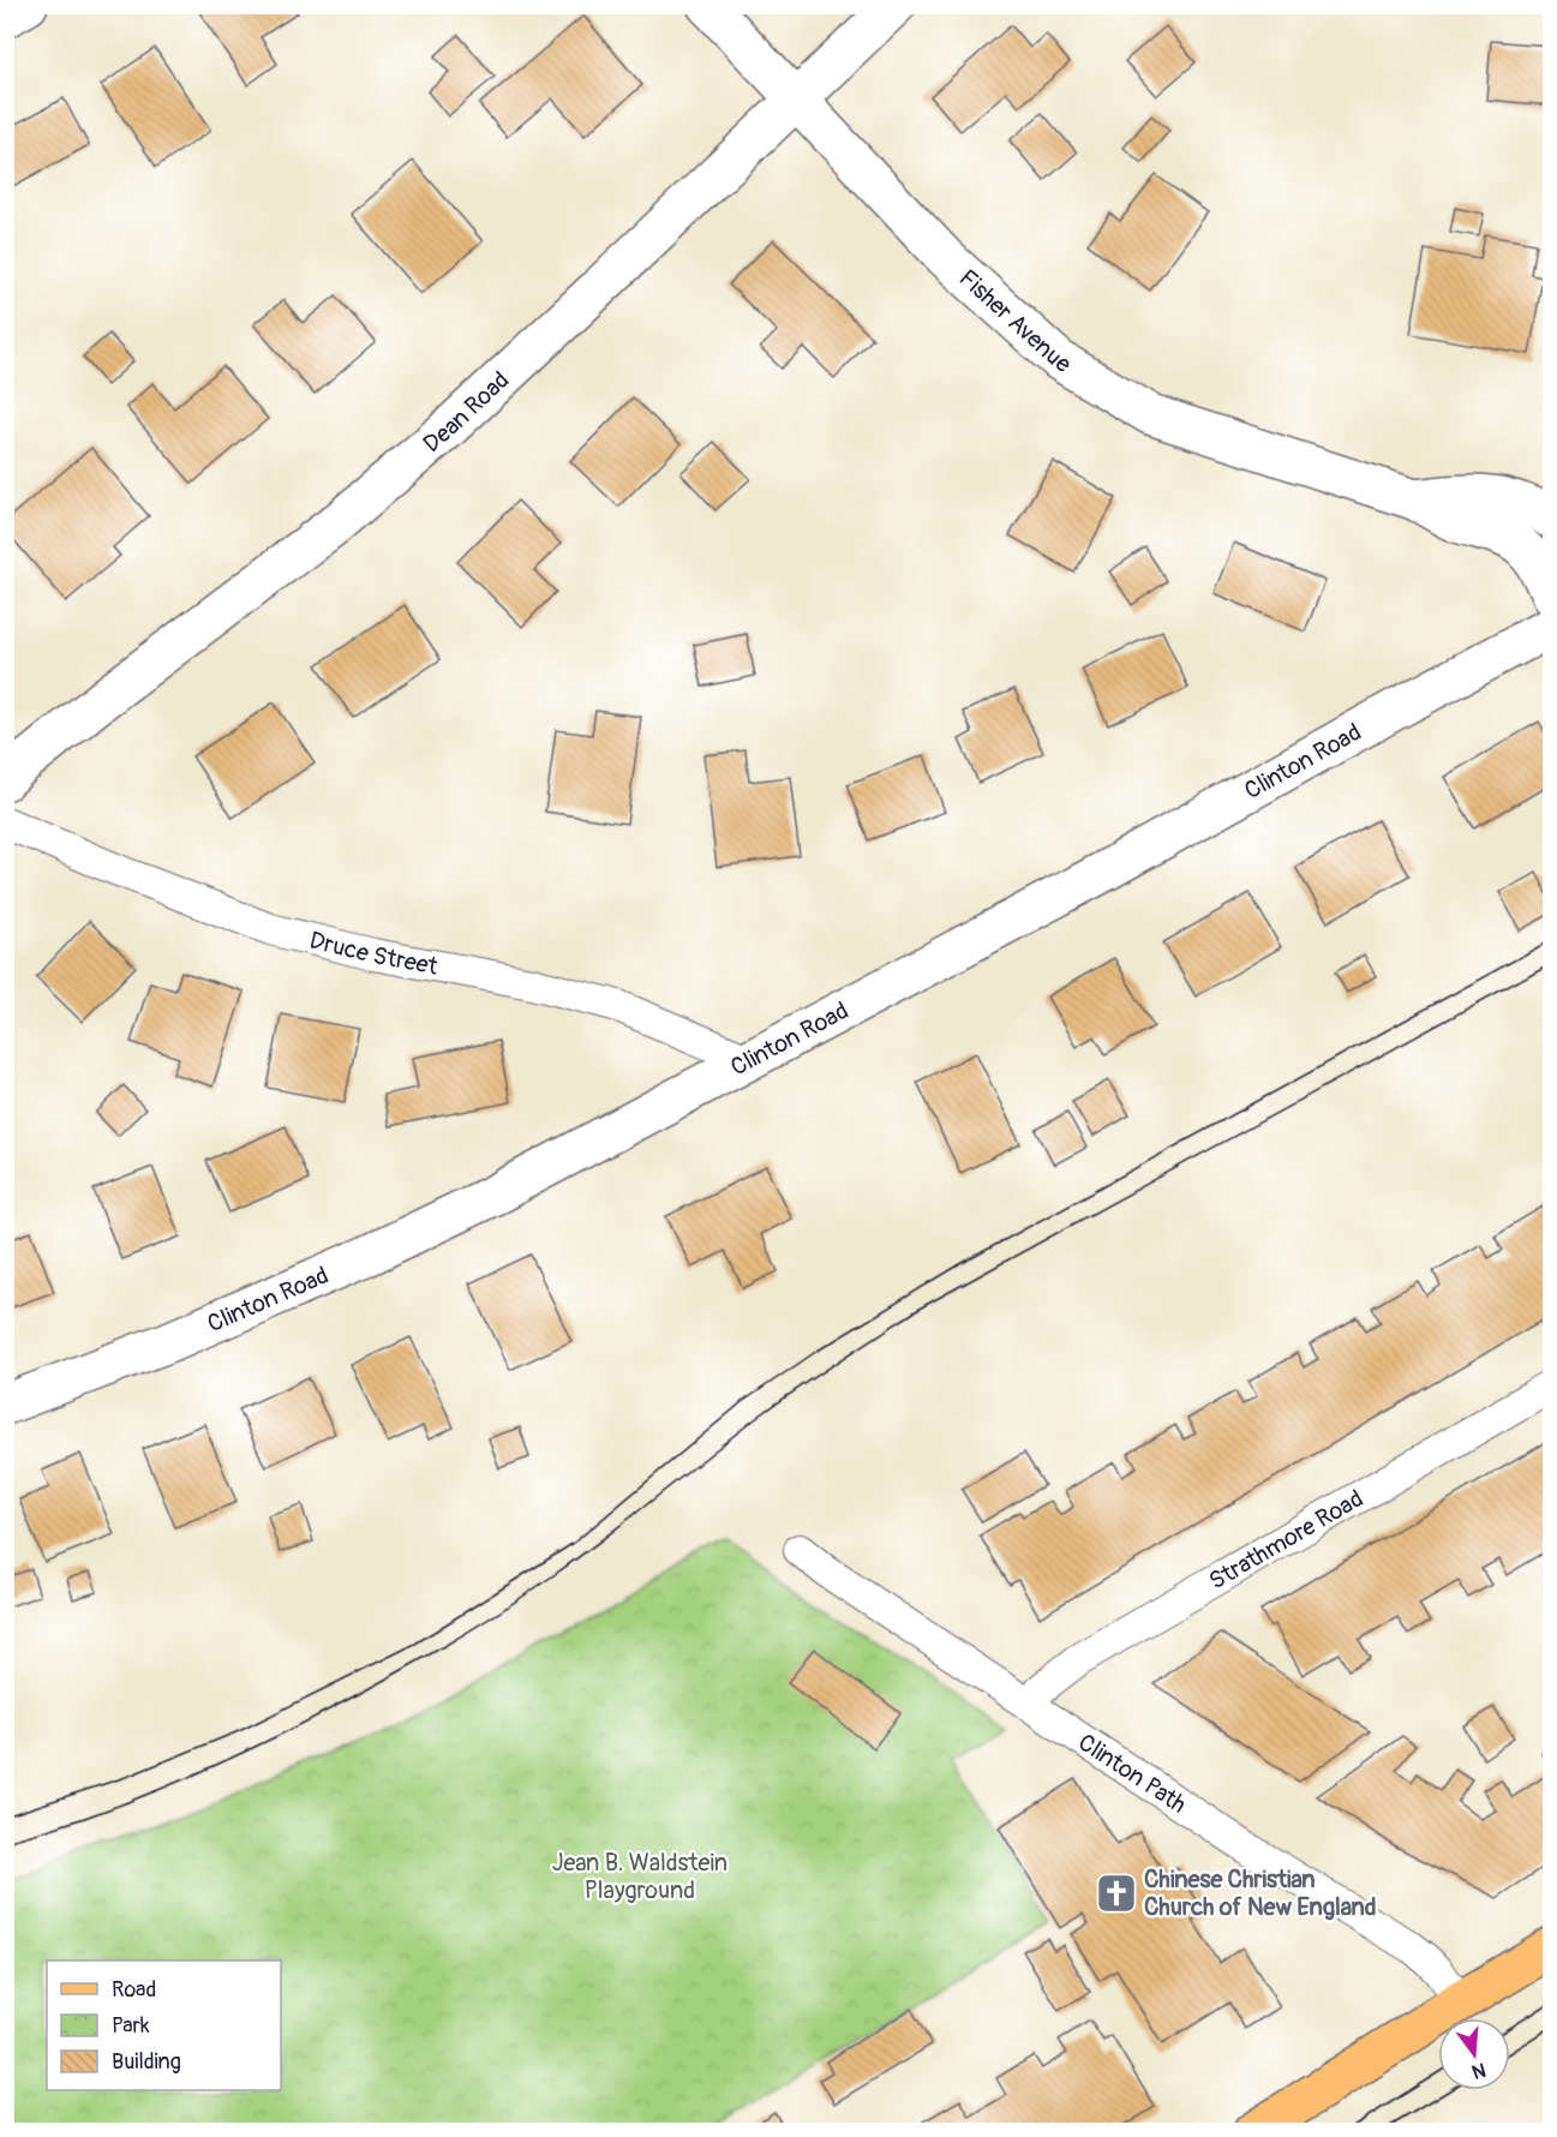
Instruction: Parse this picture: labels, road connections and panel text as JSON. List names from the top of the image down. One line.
{"streets":{"street":["Fisher Avenue","Dean Road","Clinton Road","Druce Street","Strathmore Road","Clinton Path"]},"crossings":[["Fisher Avenue","Dean Road"],["Clinton Road","Druce Street"],["Strathmore Road","Clinton Path"]],"parks":["Jean B. Waldstein Playground"],"places":{"church":["Chinese Christian Church of New England"]},"legend":["Road","Park","Building"],"north":"bottom"}
